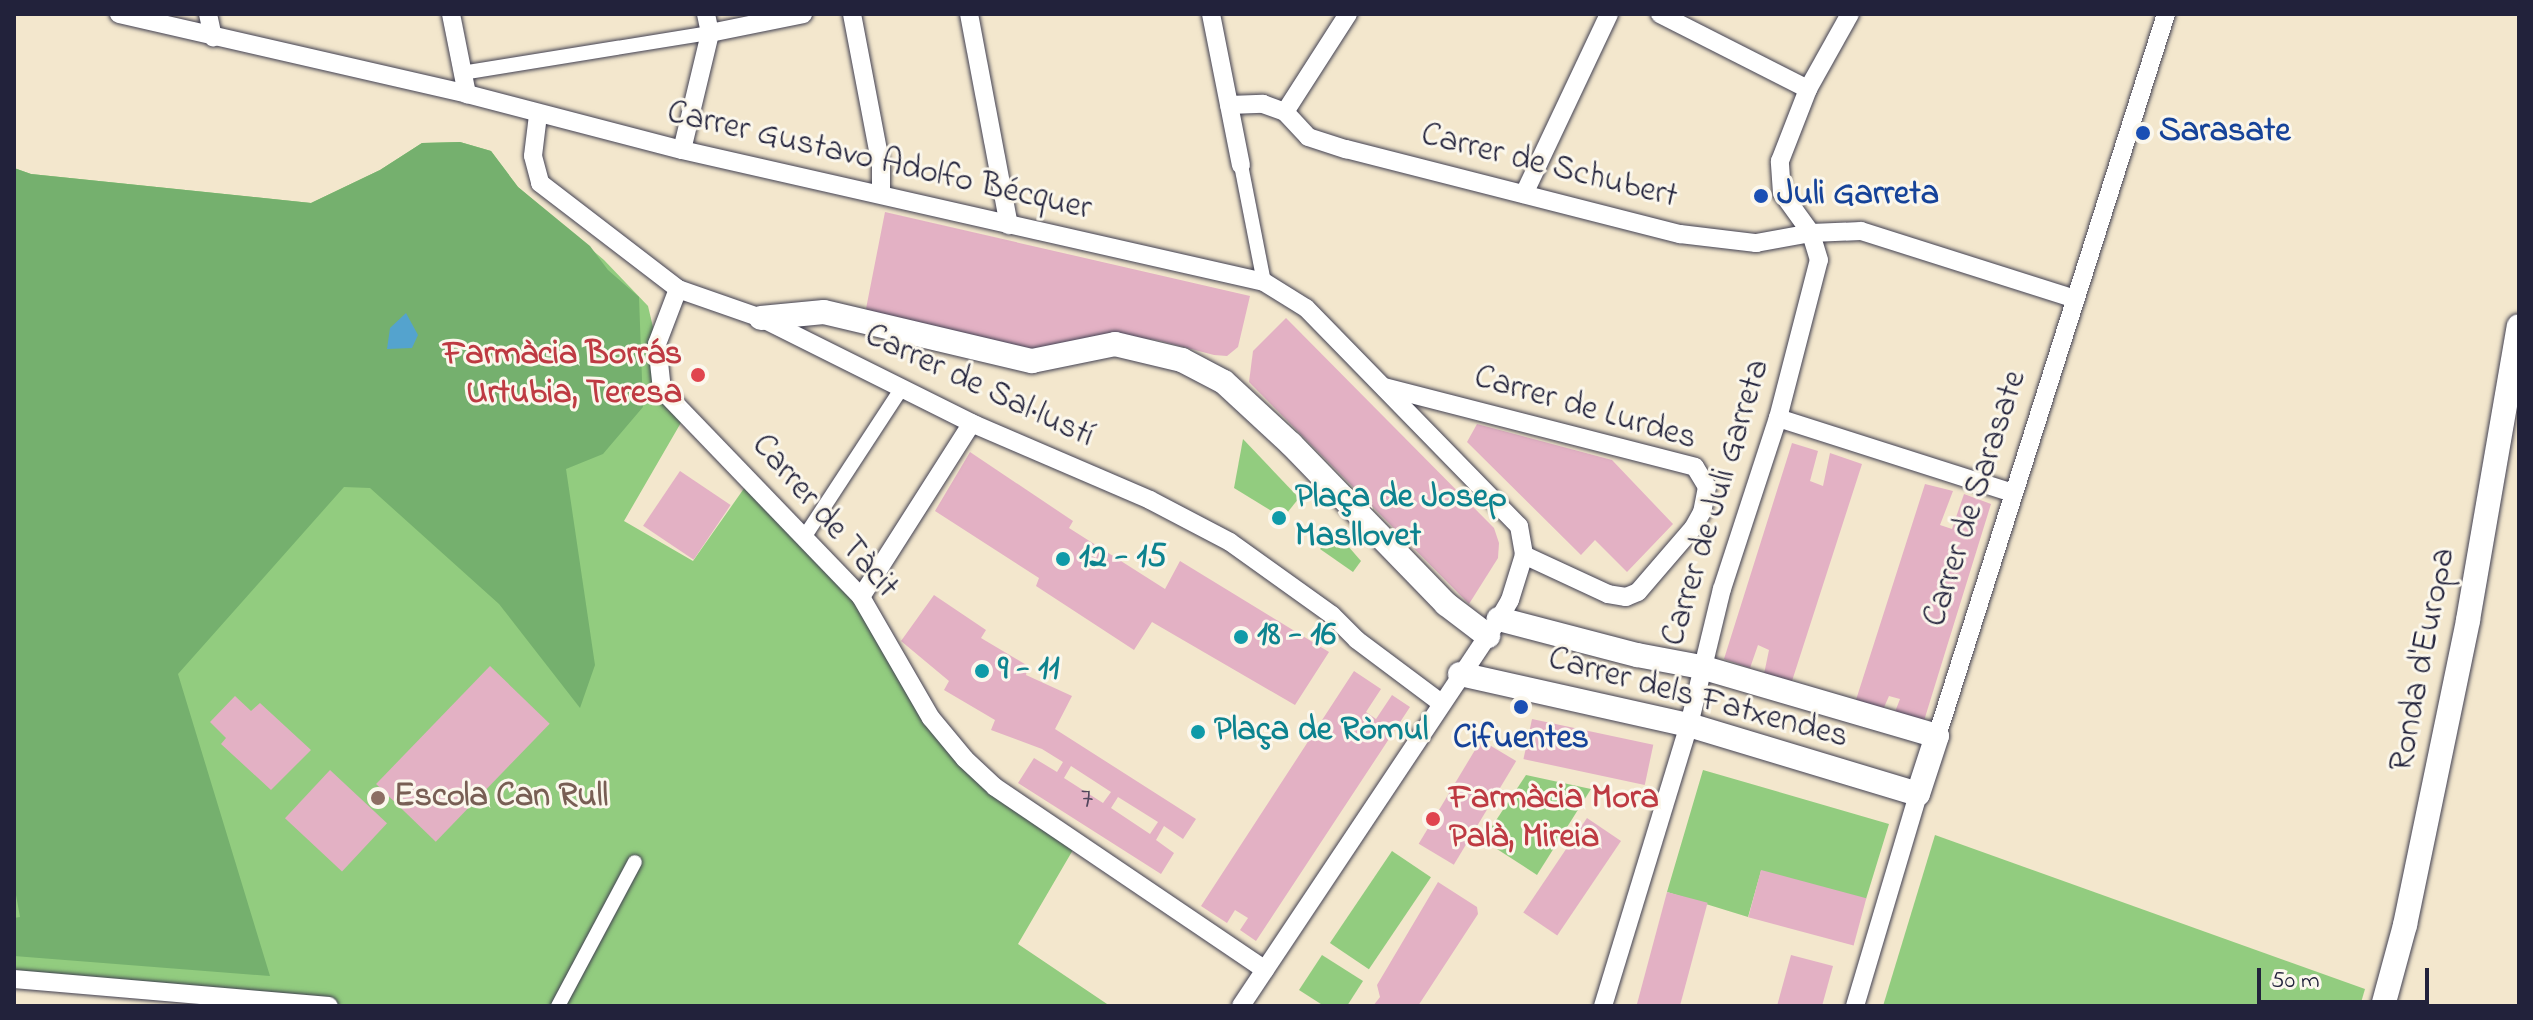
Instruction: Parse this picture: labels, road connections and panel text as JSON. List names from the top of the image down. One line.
{"streets":{"street":["Carrer Gustavo Adolfo Bécquer","Carrer de Schubert","Carrer de Sal·lustí","Carrer de Lurdes","Carrer de Sarasate","Carrer de Juli Garreta","Carrer de Tàcit","Ronda d'Europa","Carrer dels Fatxendes"]},"crossings":[["Carrer Gustavo Adolfo Bécquer","Carrer de Sal·lustí"],["Carrer Gustavo Adolfo Bécquer","Carrer de Lurdes"],["Carrer de Schubert","Carrer de Sarasate"],["Carrer de Schubert","Carrer de Juli Garreta"],["Carrer de Sal·lustí","Carrer de Tàcit"],["Carrer de Sarasate","Carrer dels Fatxendes"],["Carrer de Juli Garreta","Carrer dels Fatxendes"]],"places":["Sarasate","Juli Garreta","Farmàcia Borrás Urtubia, Teresa","Plaça de Josep Masllovet","12 - 15","18 - 16","9 - 11","Cifuentes","Plaça de Ròmul","Escola Can Rull","Farmàcia Mora Palà, Mireia"],"house_numbers":["7"],"scale_bar":"50 m"}
